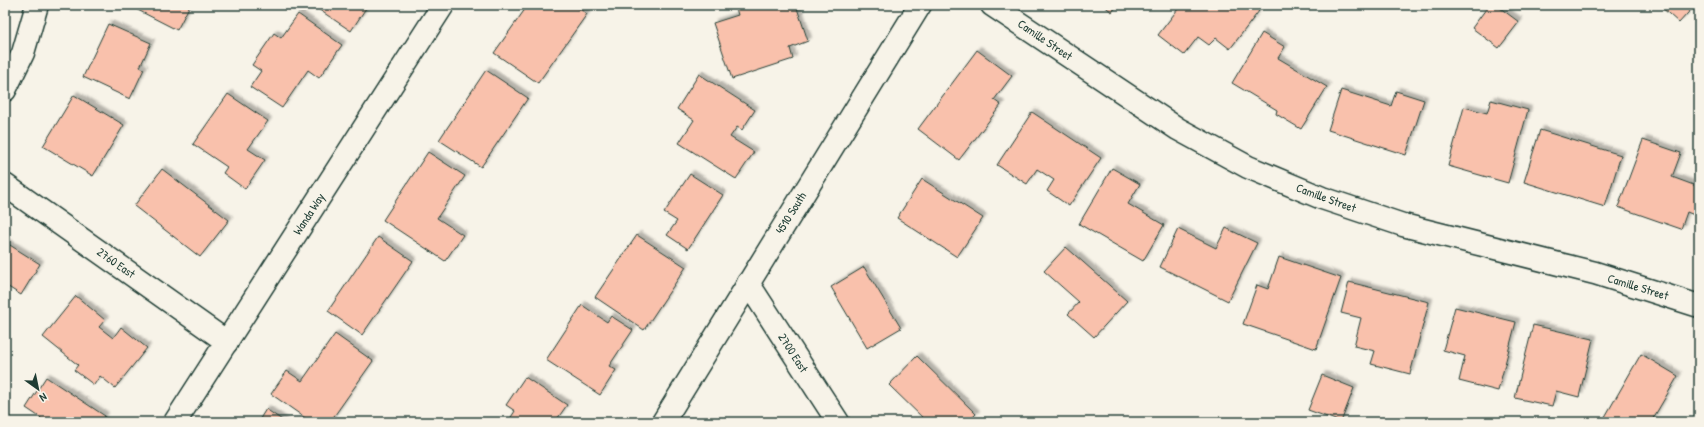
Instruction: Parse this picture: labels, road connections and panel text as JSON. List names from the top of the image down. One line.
{"streets":{"street":["Camille Street","4510 South","Wanda Way","2760 East","2700 East"]},"crossings":[["4510 South","2700 East"],["Wanda Way","2760 East"]],"north":"bottom right"}
